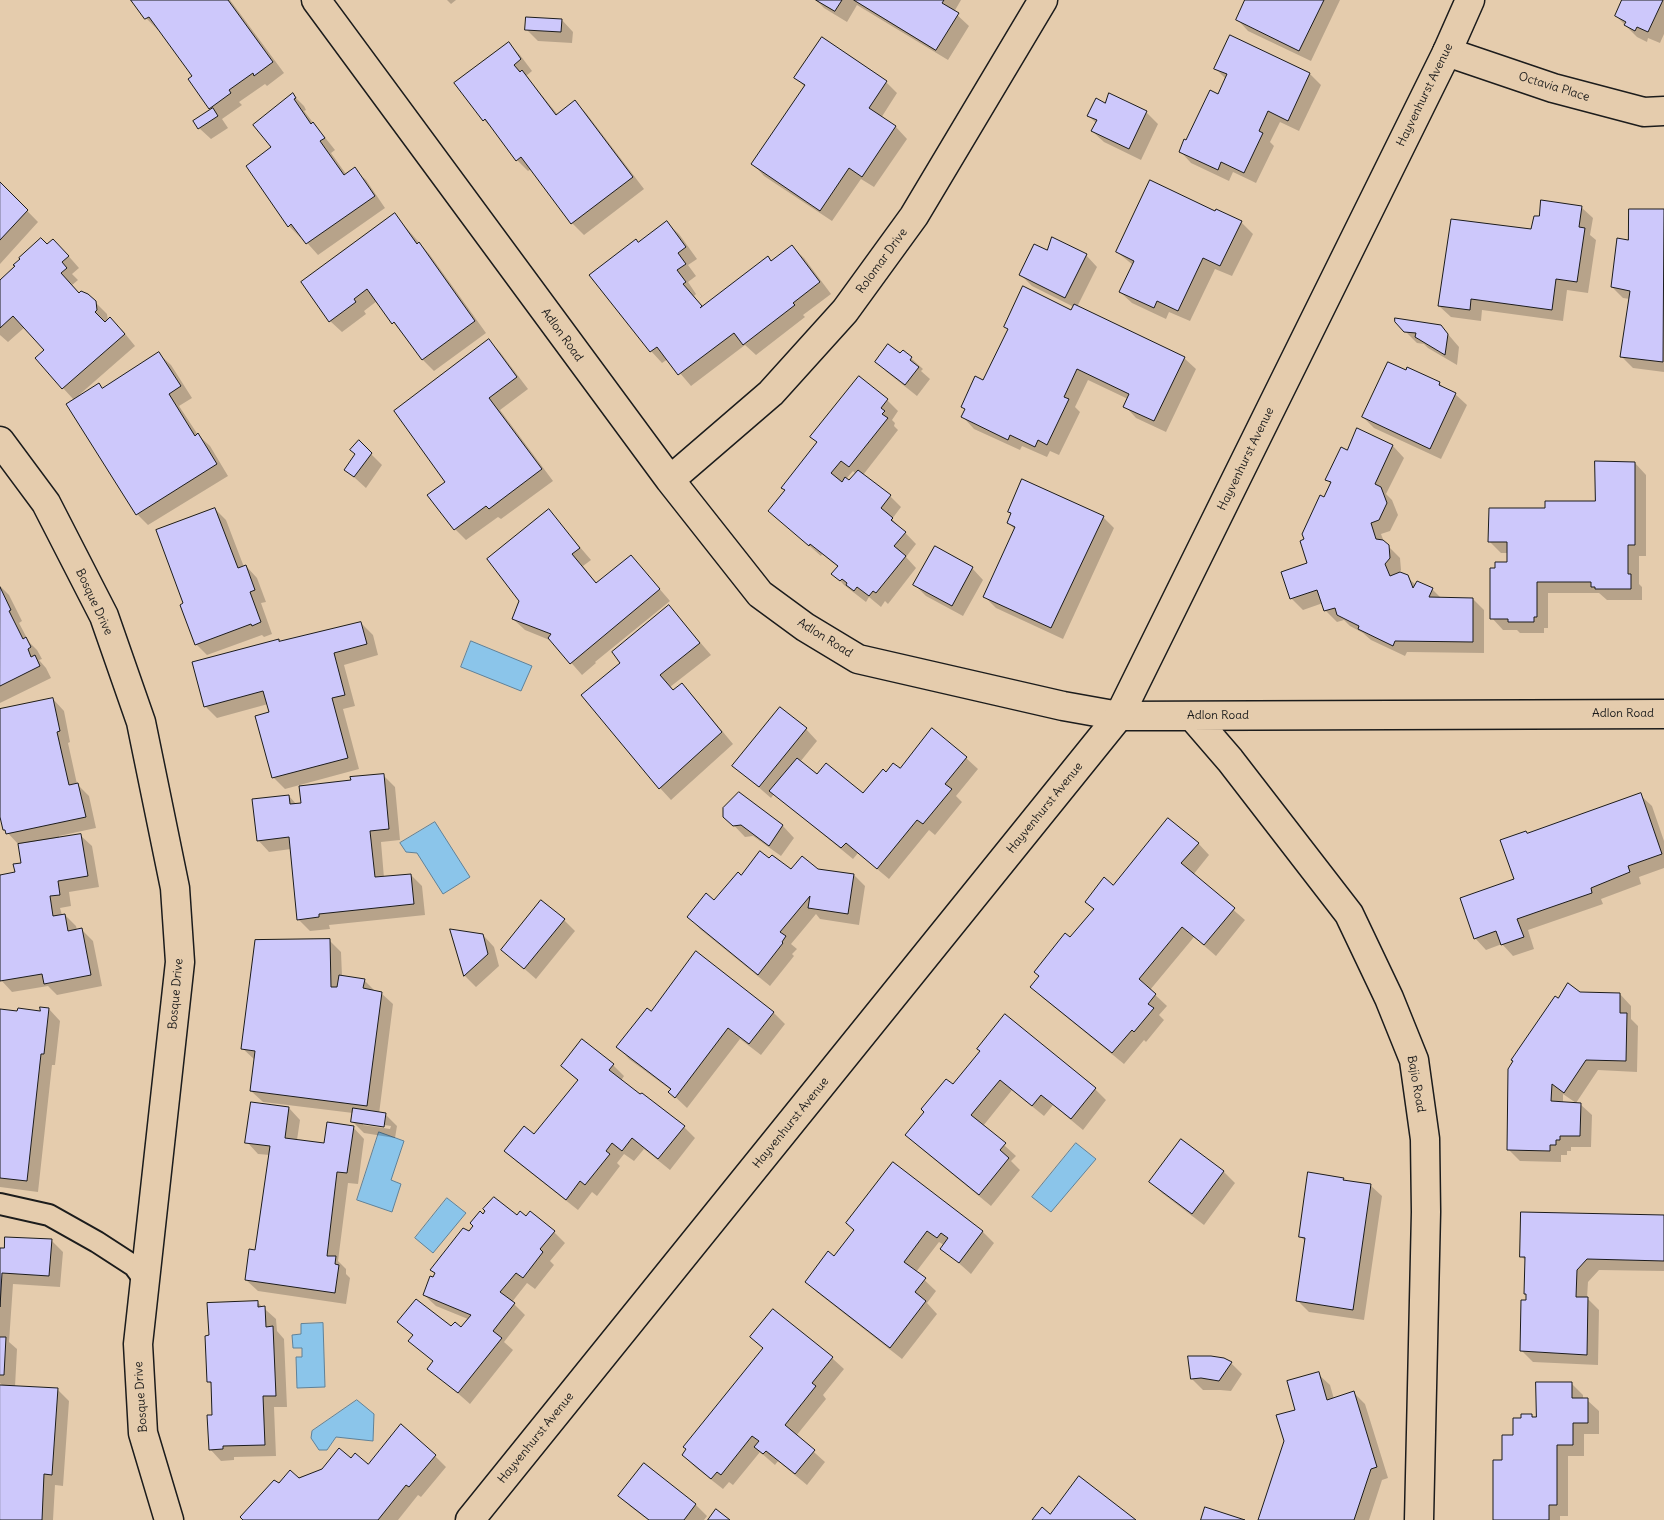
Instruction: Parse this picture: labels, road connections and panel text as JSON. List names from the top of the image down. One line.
{"streets":{"street":["Octavia Place","Hayvenhurst Avenue","Rolomar Drive","Adlon Road","Bosque Drive","Bajio Road"]},"crossings":[["Octavia Place","Hayvenhurst Avenue"],["Hayvenhurst Avenue","Adlon Road"],["Rolomar Drive","Adlon Road"],["Adlon Road","Bajio Road"]]}
